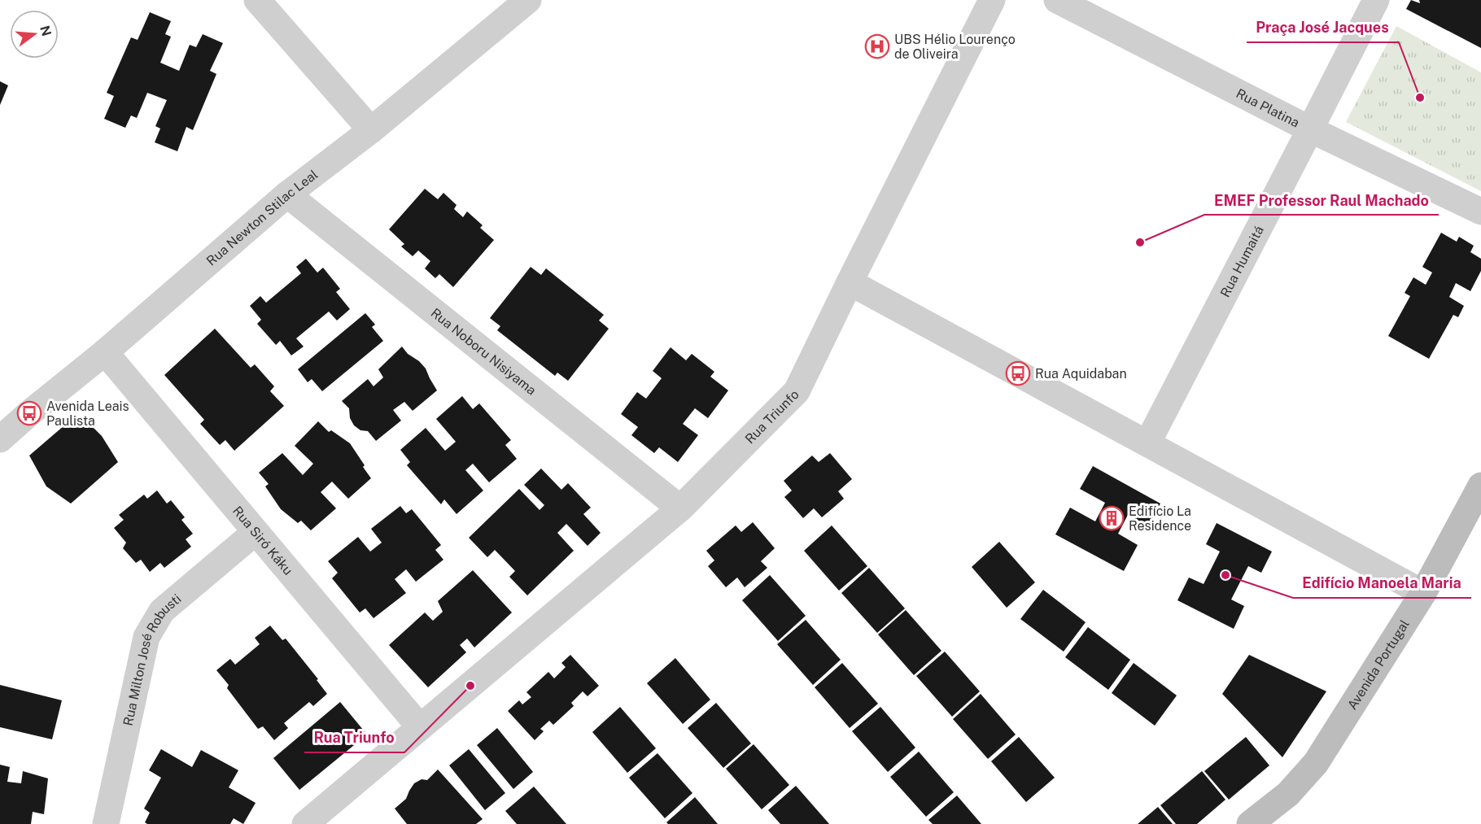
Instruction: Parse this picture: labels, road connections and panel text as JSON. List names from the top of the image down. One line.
{"streets":{"main road":["Avenida Portugal"],"street":["Rua Platina","Rua Newton Stilac Leal","Rua Humaitá","Rua Noboru Nisiyama","Rua Triunfo","Rua Siró Káku","Rua Milton José Robusti"]},"crossings":[["Rua Platina","Rua Humaitá"],["Rua Newton Stilac Leal","Rua Noboru Nisiyama"],["Rua Newton Stilac Leal","Rua Siró Káku"],["Rua Noboru Nisiyama","Rua Triunfo"],["Rua Triunfo","Rua Siró Káku"],["Rua Siró Káku","Rua Milton José Robusti"]],"places":{"hospital":["UBS Hélio Lourenço de Oliveira"],"other":["Praça José Jacques","EMEF Professor Raul Machado","Edifício Manoela Maria","Rua Triunfo"],"bus stop":["Rua Aquidaban","Avenida Leais Paulista"],"building":["Edifício La Residence"]},"north":"right"}
